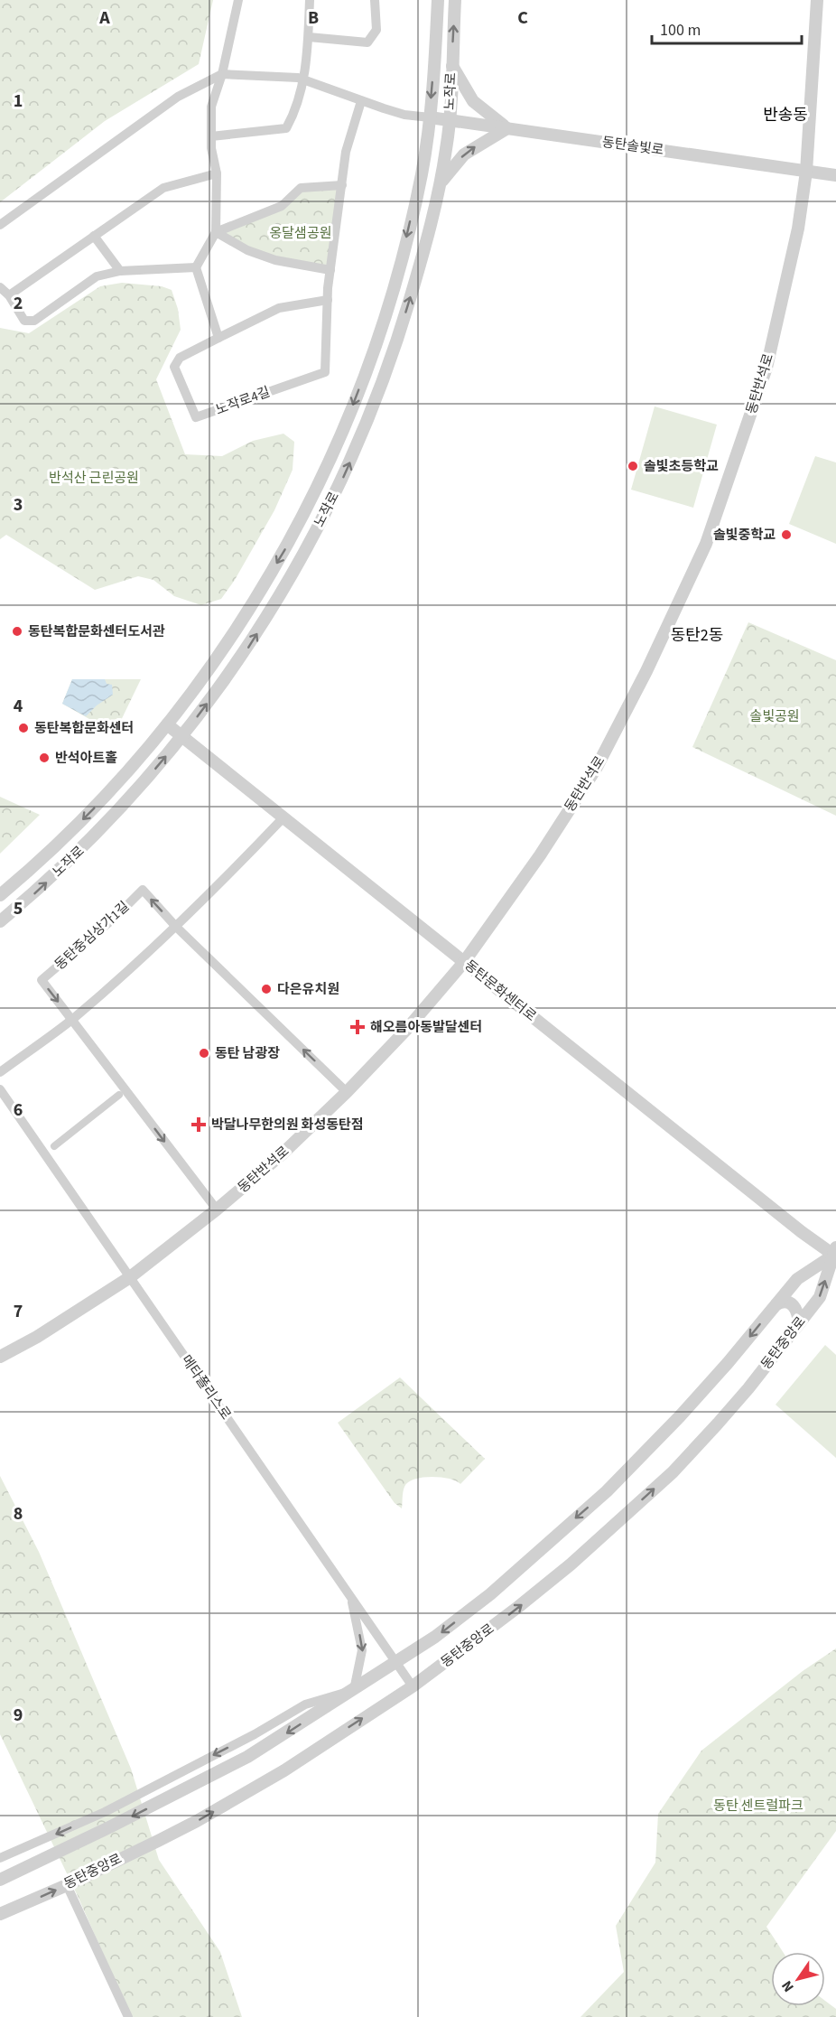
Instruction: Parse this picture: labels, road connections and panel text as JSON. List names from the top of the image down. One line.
{"streets":{"street":["노작로","동탄솔빛로","동탄반석로","노작로4길","동탄중심상가1길","동탄문화센터로","동탄중앙로","메타폴리스로"]},"crossings":[["노작로","동탄솔빛로"],["노작로","동탄문화센터로"],["동탄솔빛로","동탄반석로"],["동탄반석로","동탄중심상가1길"],["동탄반석로","동탄문화센터로"],["동탄반석로","메타폴리스로"],["동탄문화센터로","동탄중앙로"],["동탄중앙로","메타폴리스로"]],"districts":["반송동","동탄2동"],"parks":["옹달샘공원","반석산 근린공원","솔빛공원","동탄 센트럴파크"],"places":{"other":["솔빛초등학교","솔빛중학교","동탄복합문화센터도서관","동탄복합문화센터","반석아트홀","다은유치원","동탄 남광장"],"health":["해오름아동발달센터","박달나무한의원 화성동탄점"]},"scale_bar":"100 m","north":"bottom left","grid":{"columns":["A","B","C"],"rows":["1","2","3","4","5","6","7","8","9"]}}
